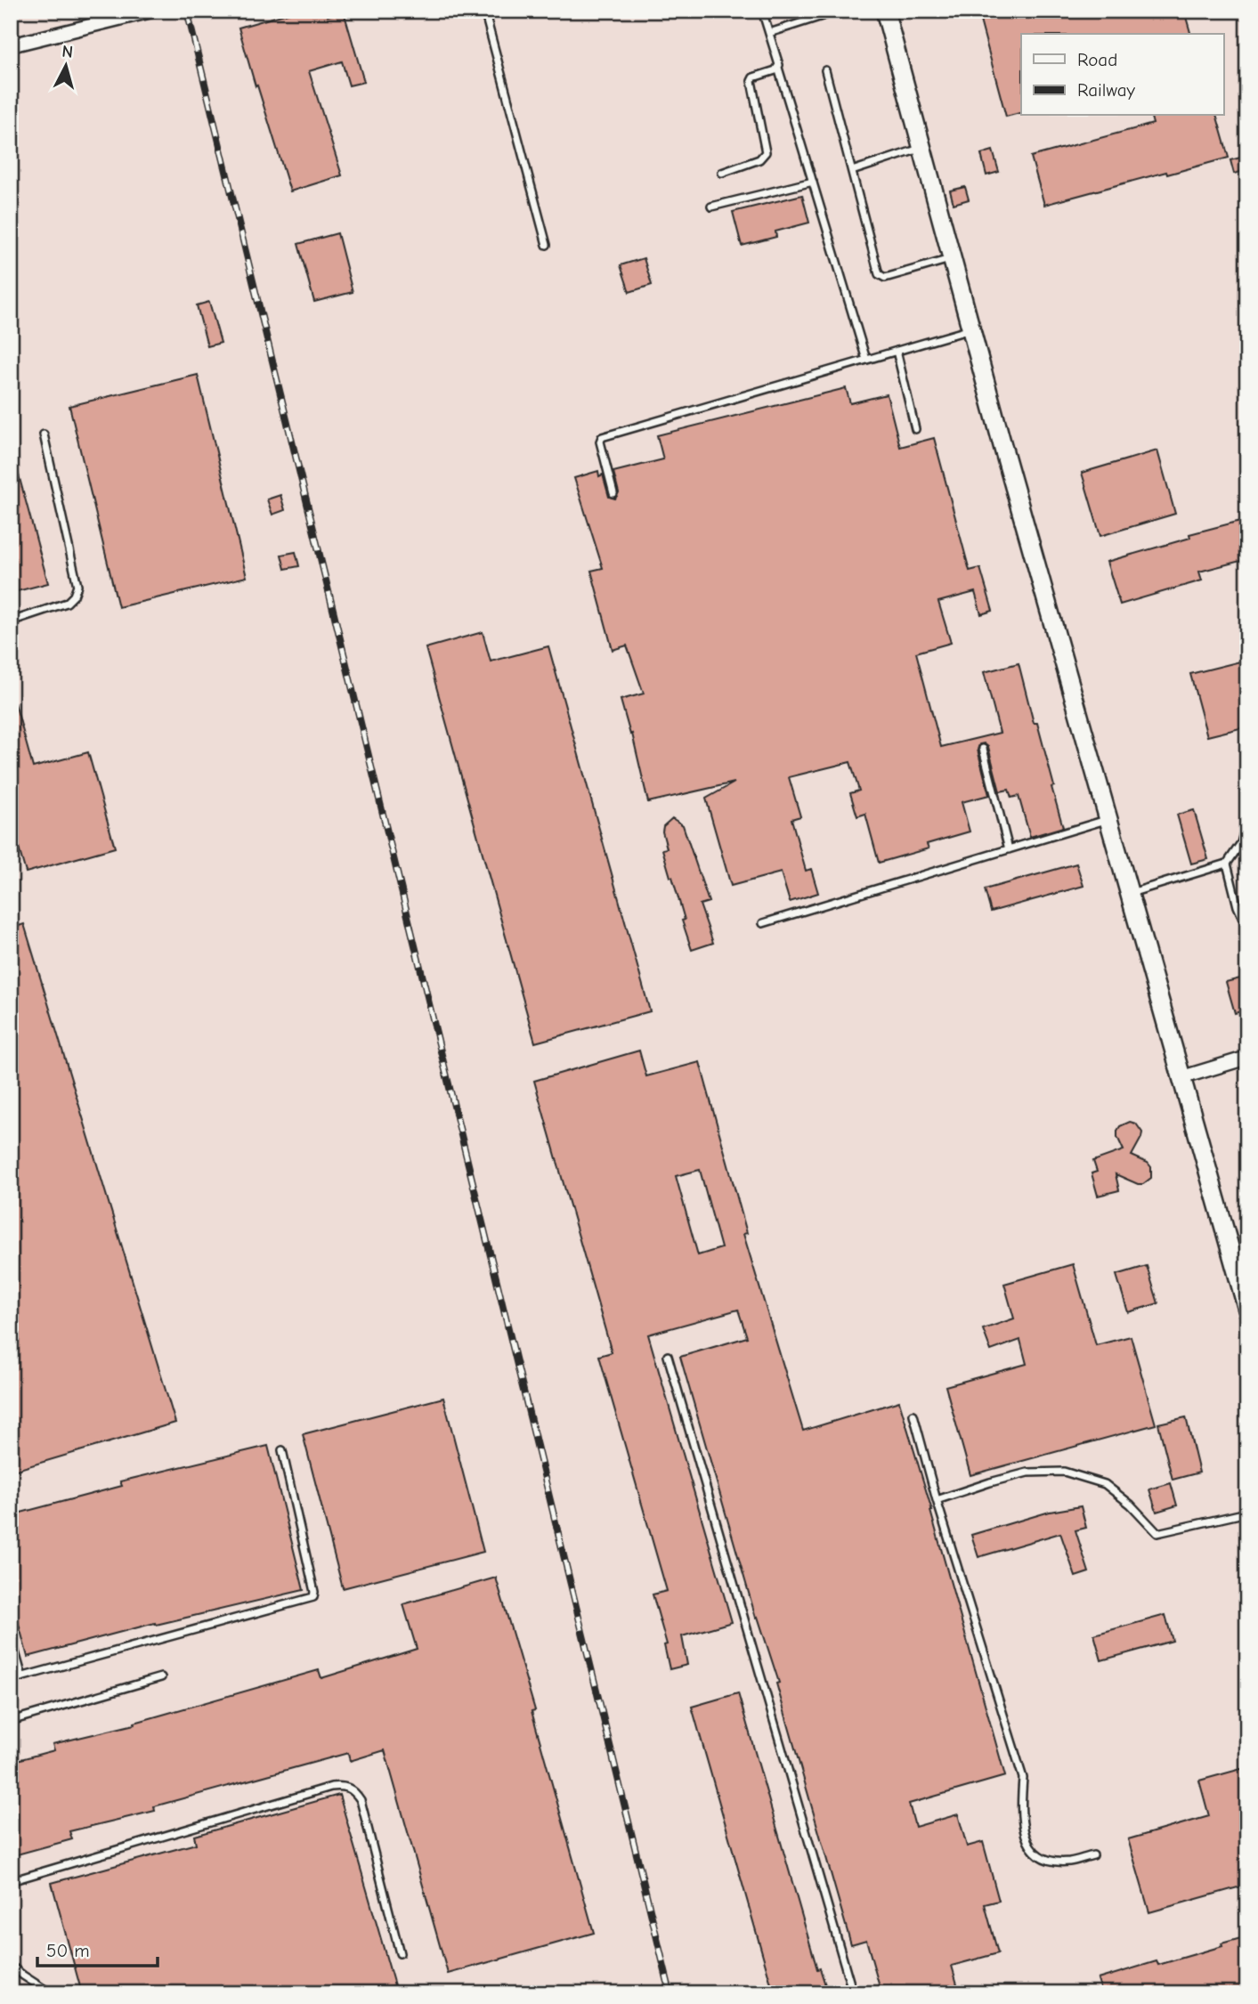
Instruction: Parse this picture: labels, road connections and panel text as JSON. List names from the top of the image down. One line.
{"legend":["Road","Railway"],"scale_bar":"50 m","north":"top"}
